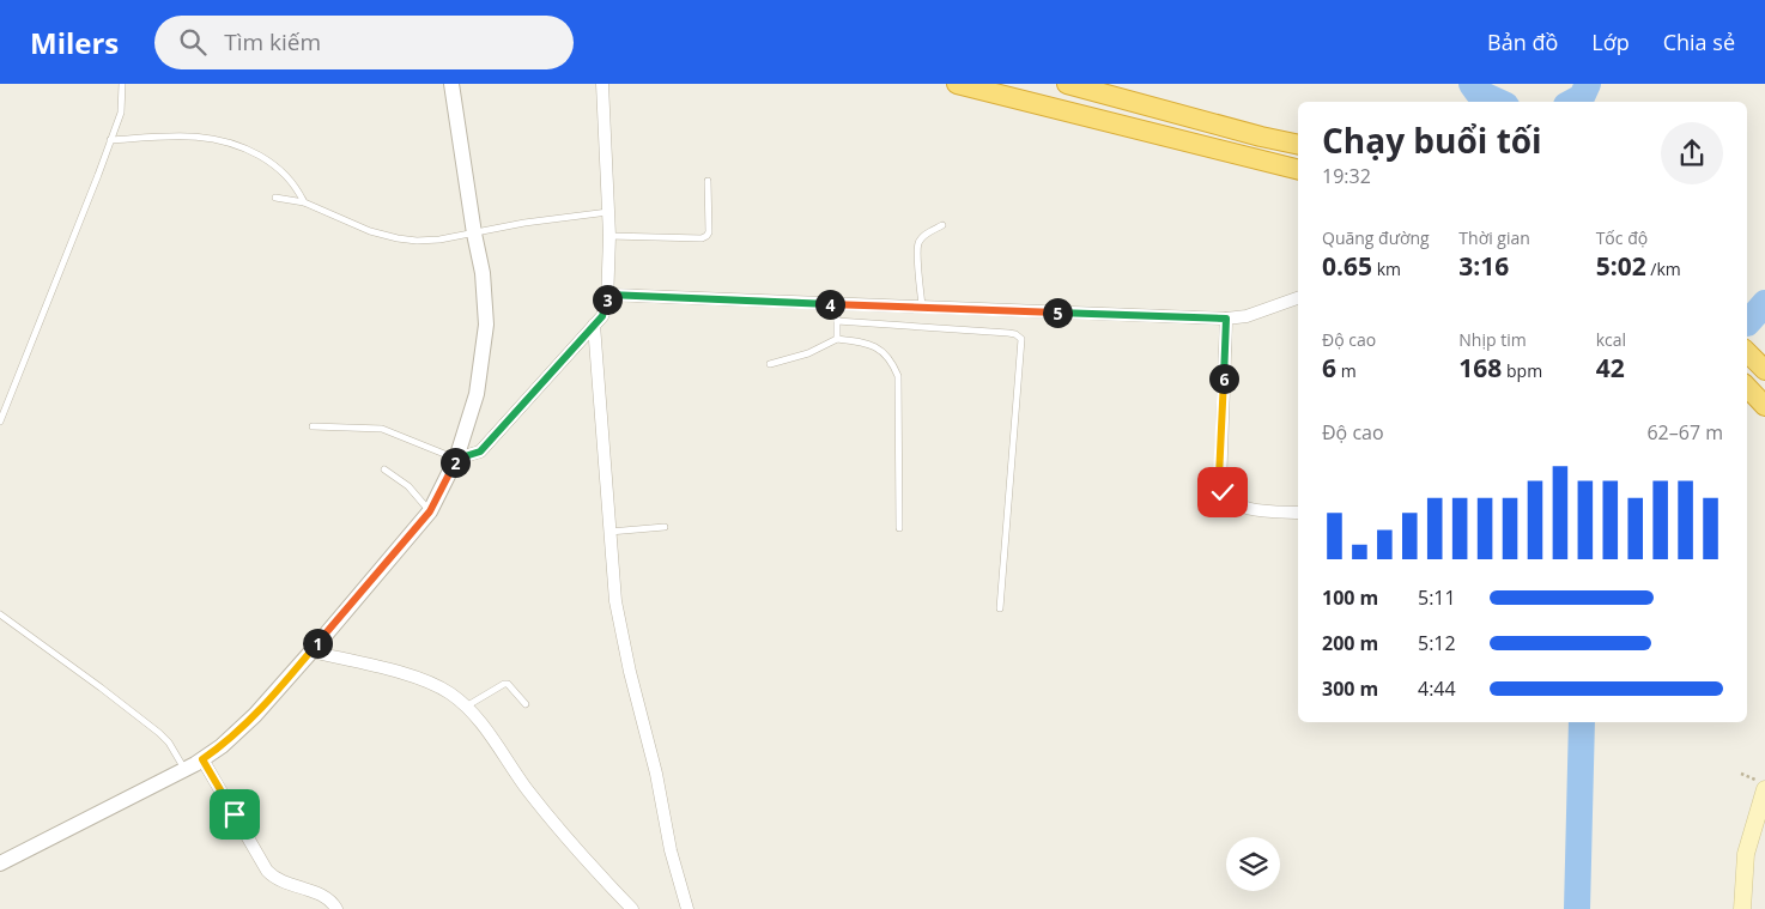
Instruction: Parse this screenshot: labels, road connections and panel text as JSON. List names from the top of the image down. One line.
{"page":{"header":"Milers","search":"Tìm kiếm","nav":["Bản đồ","Lớp","Chia sẻ"],"heading":["Chạy buổi tối","19:32"],"stats":[["Quãng đường","0.65 km"],["Thời gian","3:16"],["Tốc độ","5:02 /km"],["Độ cao","6 m"],["Nhịp tim","168 bpm"],["kcal","42"]],"pins":["3","4","5","6","2","1"],"chart":["Độ cao","62–67 m"],"list":[{"name":"100 m","note":"5:11"},{"name":"200 m","note":"5:12"},{"name":"300 m","note":"4:44"}]}}
